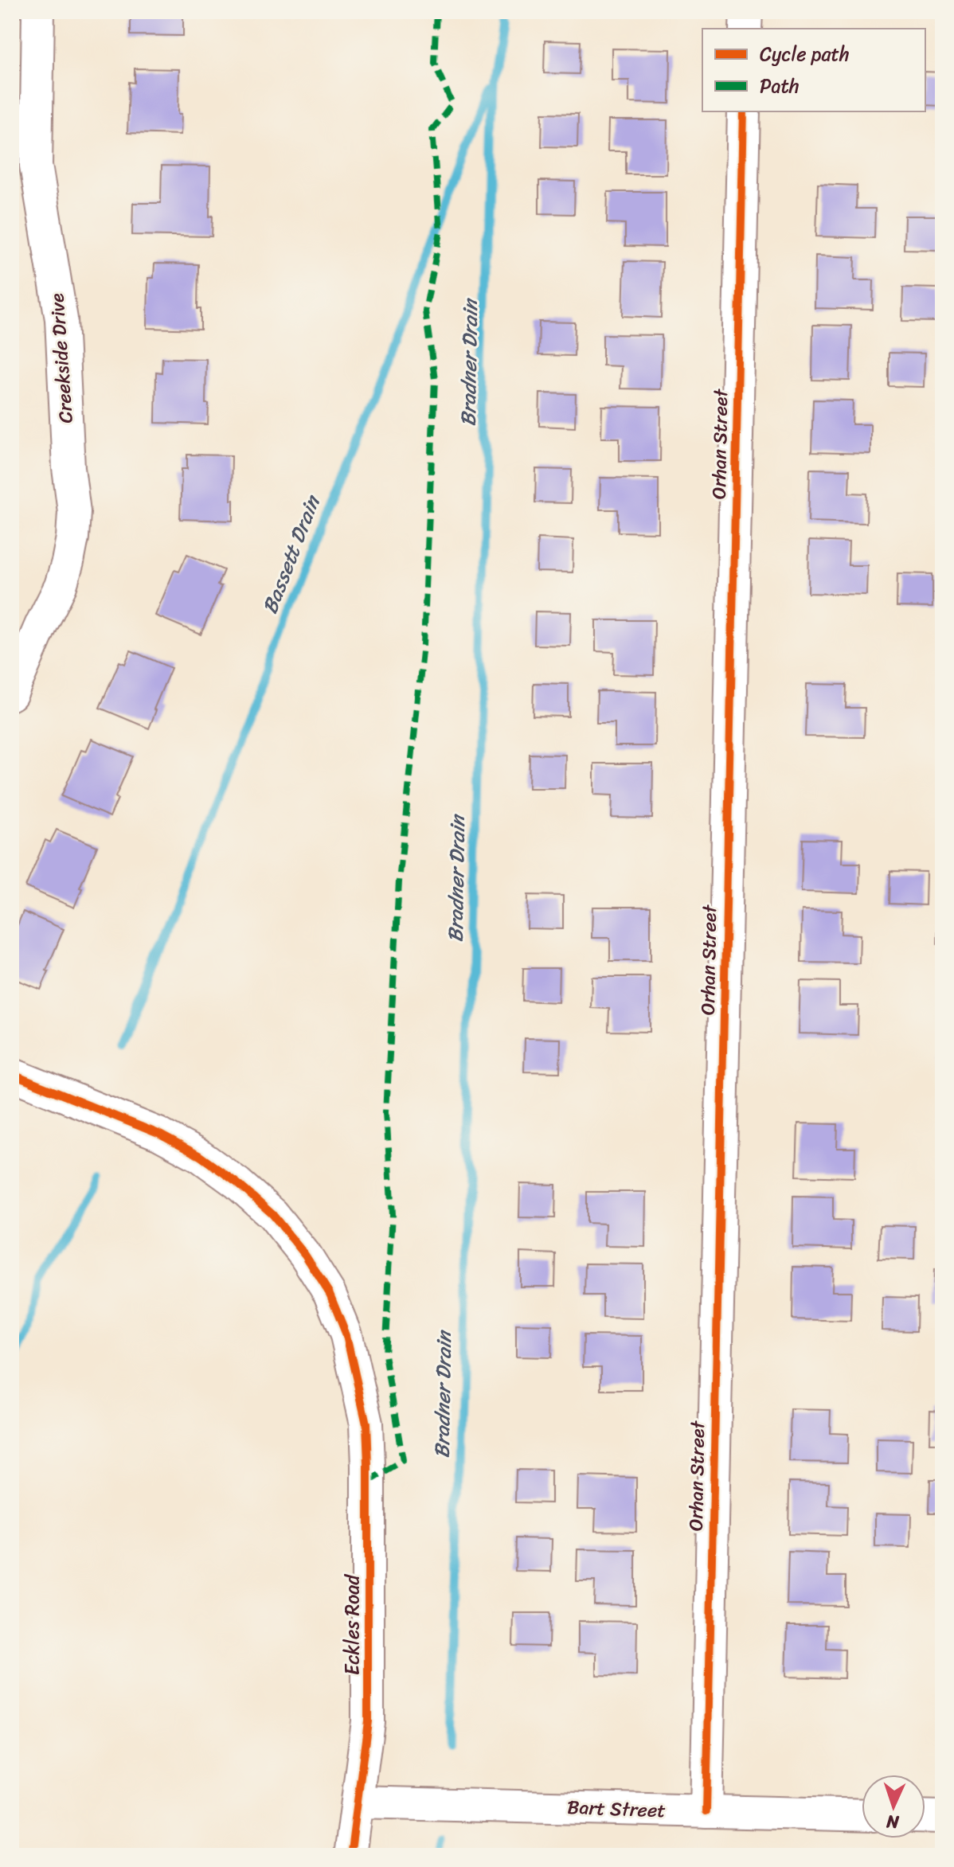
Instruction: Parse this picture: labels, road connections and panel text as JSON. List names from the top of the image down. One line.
{"streets":{"street":["Creekside Drive","Orhan Street","Eckles Road","Bart Street"]},"crossings":[["Orhan Street","Bart Street"],["Eckles Road","Bart Street"]],"water":["Bradner Drain","Bassett Drain"],"legend":["Cycle path","Path"],"north":"bottom"}
